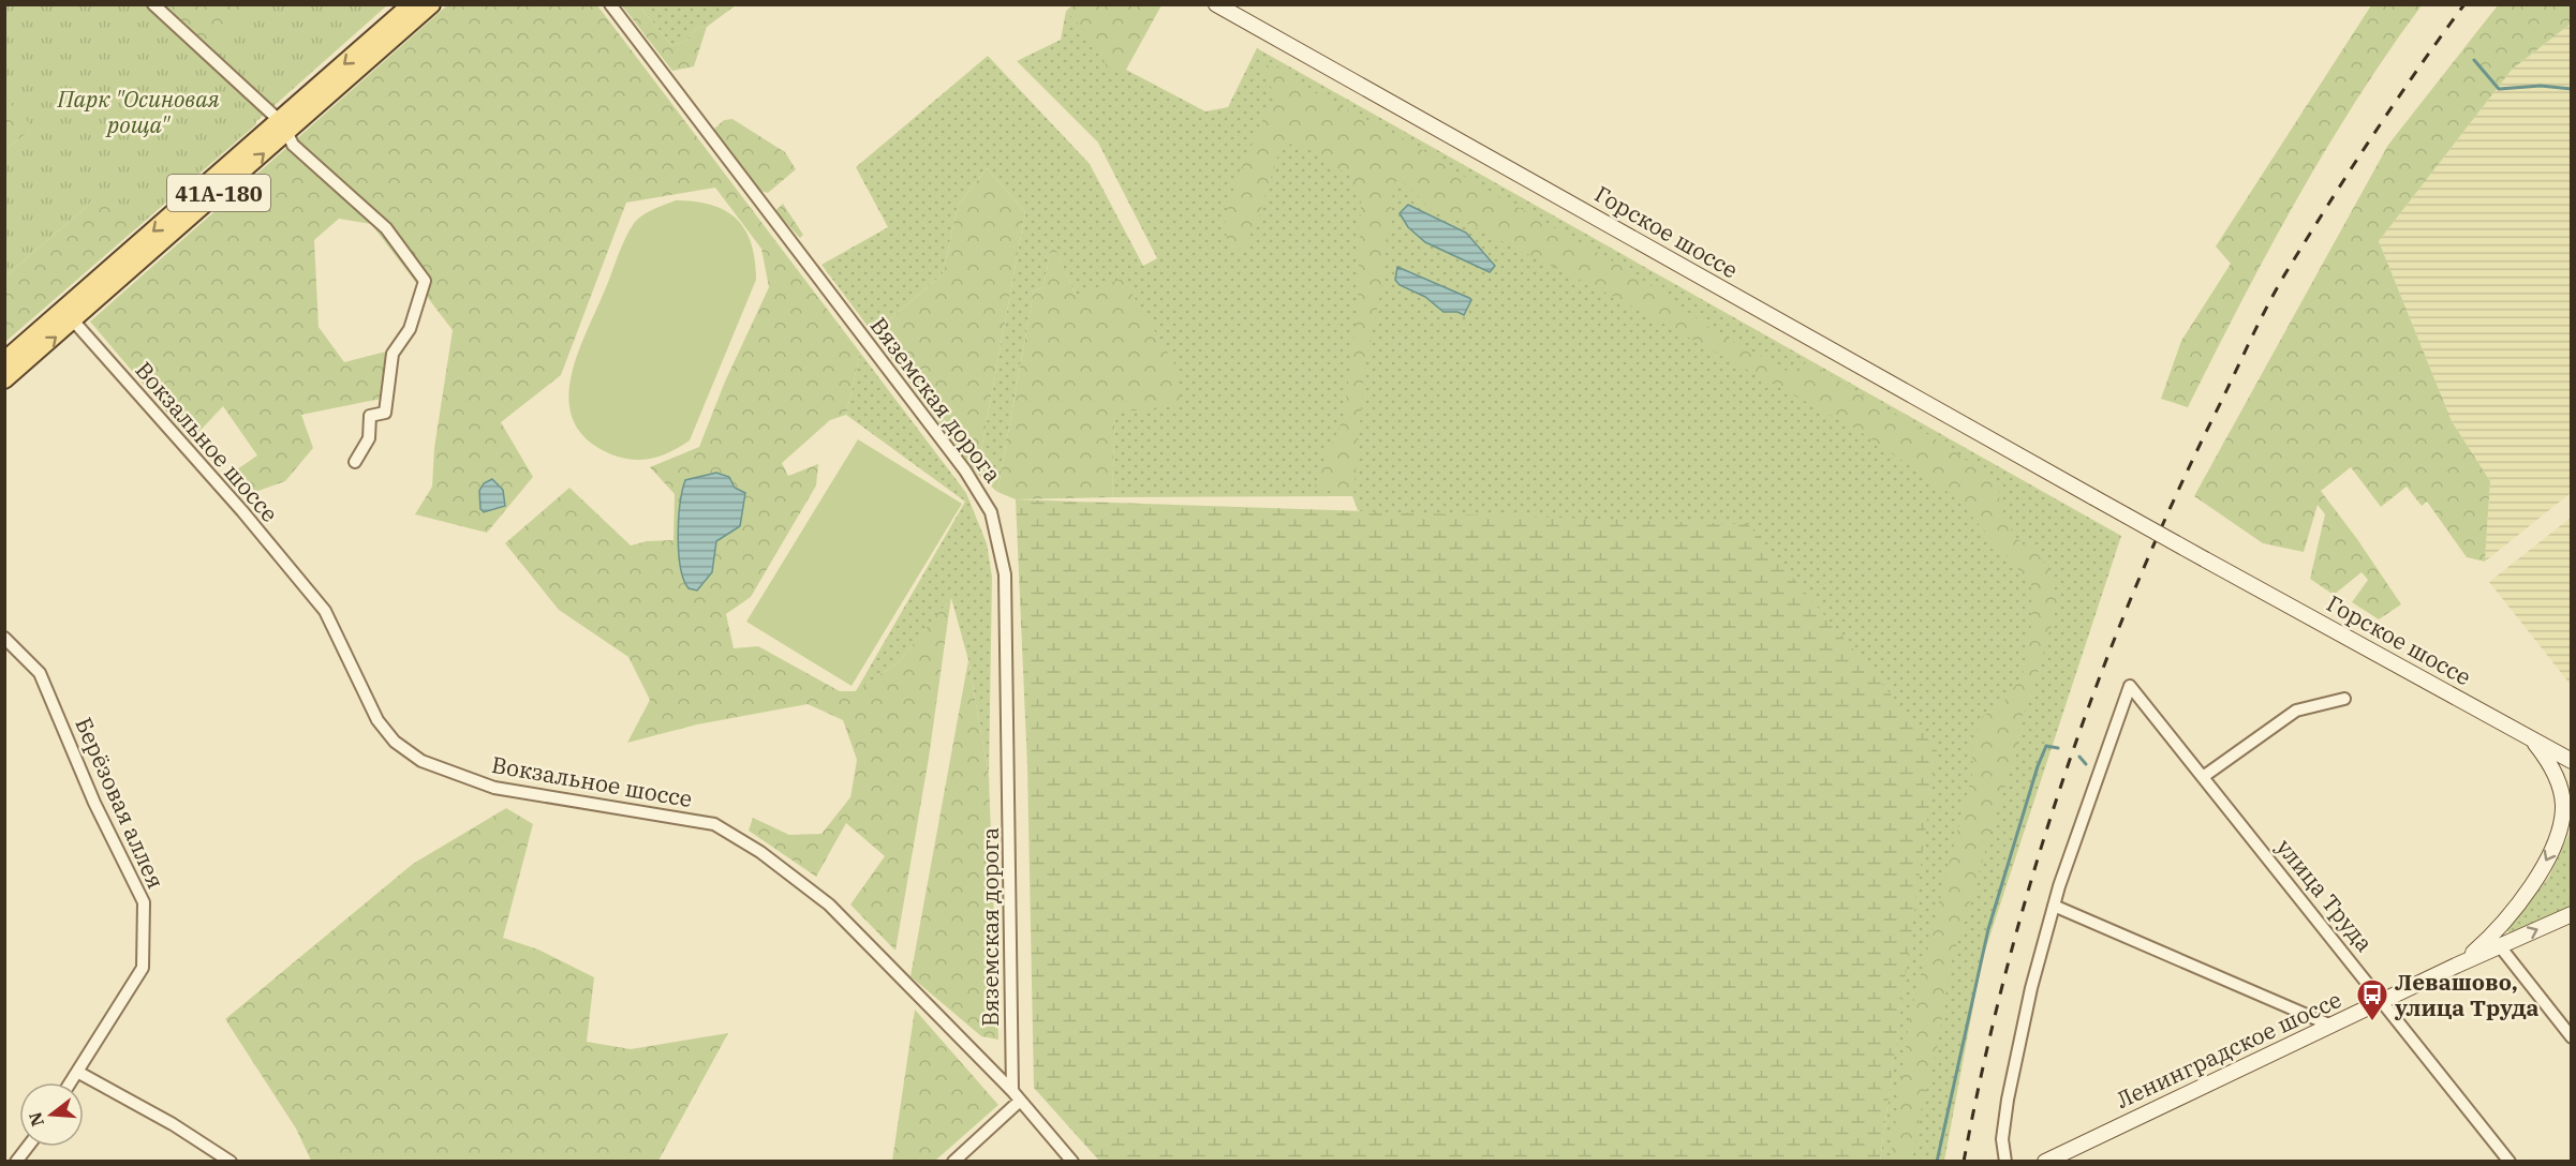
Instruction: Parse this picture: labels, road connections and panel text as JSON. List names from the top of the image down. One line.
{"streets":{"main road":["41А-180","Горское шоссе","Ленинградское шоссе"],"street":["Вяземская дорога","Вокзальное шоссе","Берёзовая аллея","улица Труда"]},"crossings":[["41А-180","Вокзальное шоссе"],["Вяземская дорога","Вокзальное шоссе"],["улица Труда","Ленинградское шоссе"]],"parks":["Парк \"Осиновая роща\""],"places":{"bus stop":["Левашово, улица Труда"]},"north":"left"}
